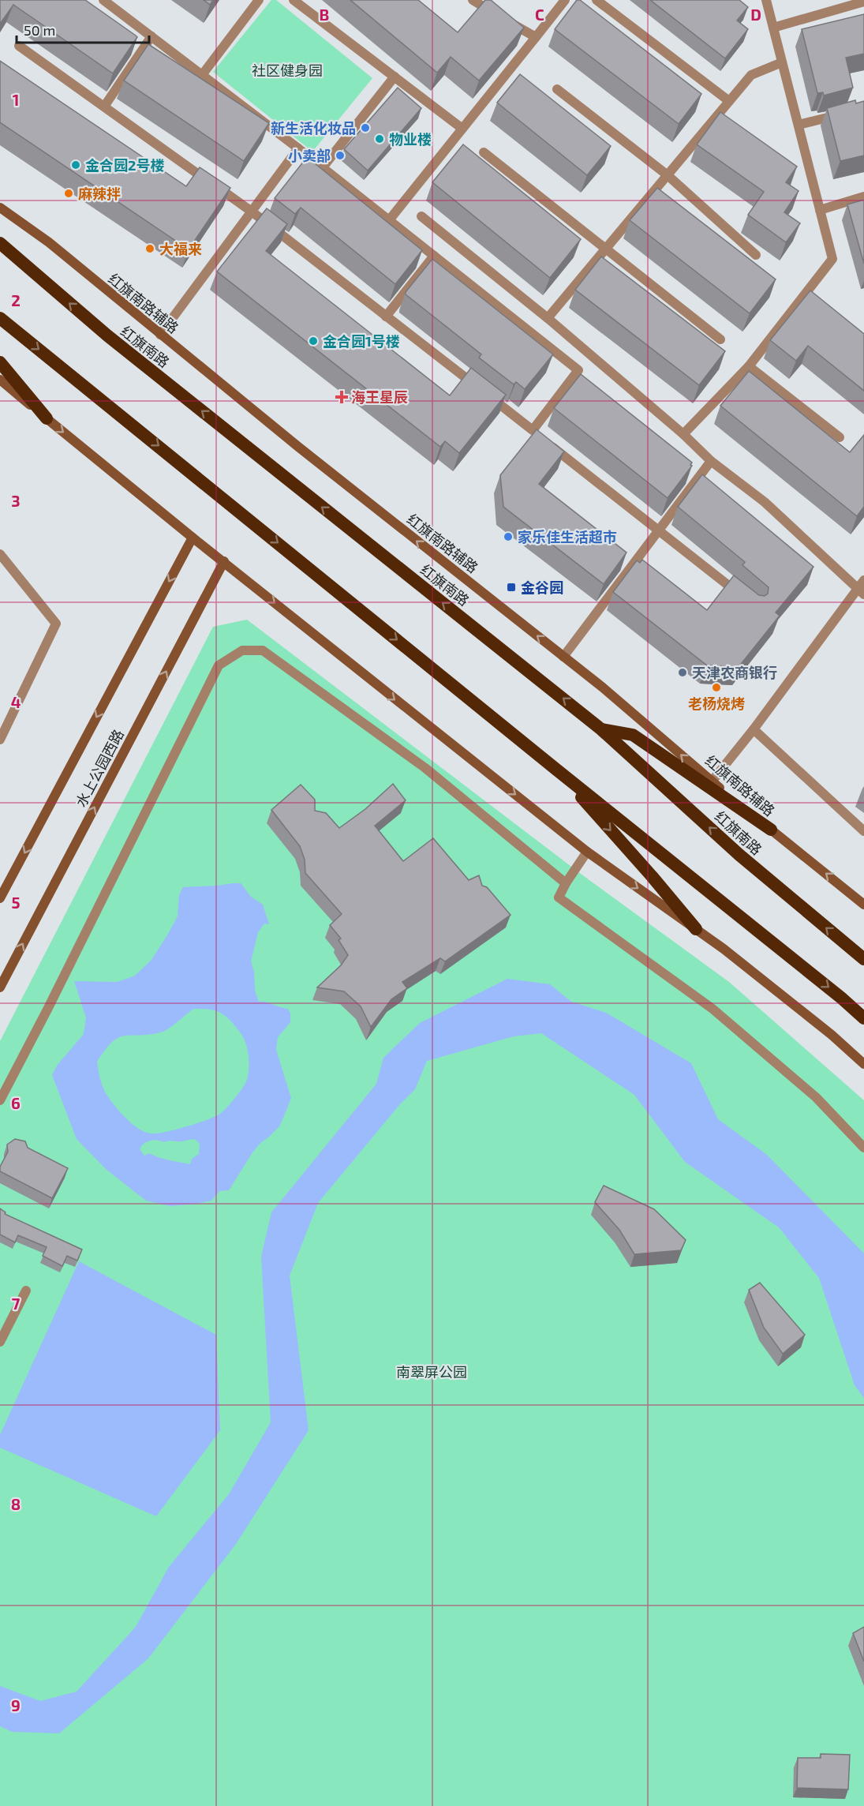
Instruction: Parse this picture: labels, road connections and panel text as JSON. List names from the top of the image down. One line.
{"streets":{"highway":["红旗南路"],"main road":["红旗南路辅路","水上公园西路"]},"one_way":["红旗南路辅路"],"parks":["社区健身园","南翠屏公园"],"places":{"other":["新生活化妆品","物业楼","小卖部","金合园2号楼","麻辣拌","大福来","金合园1号楼","家乐佳生活超市","天津农商银行","老杨烧烤"],"health":["海王星辰"],"transit":["金谷园"]},"scale_bar":"50 m","grid":{"columns":["B","C","D"],"rows":["1","2","3","4","5","6","7","8","9"]}}
